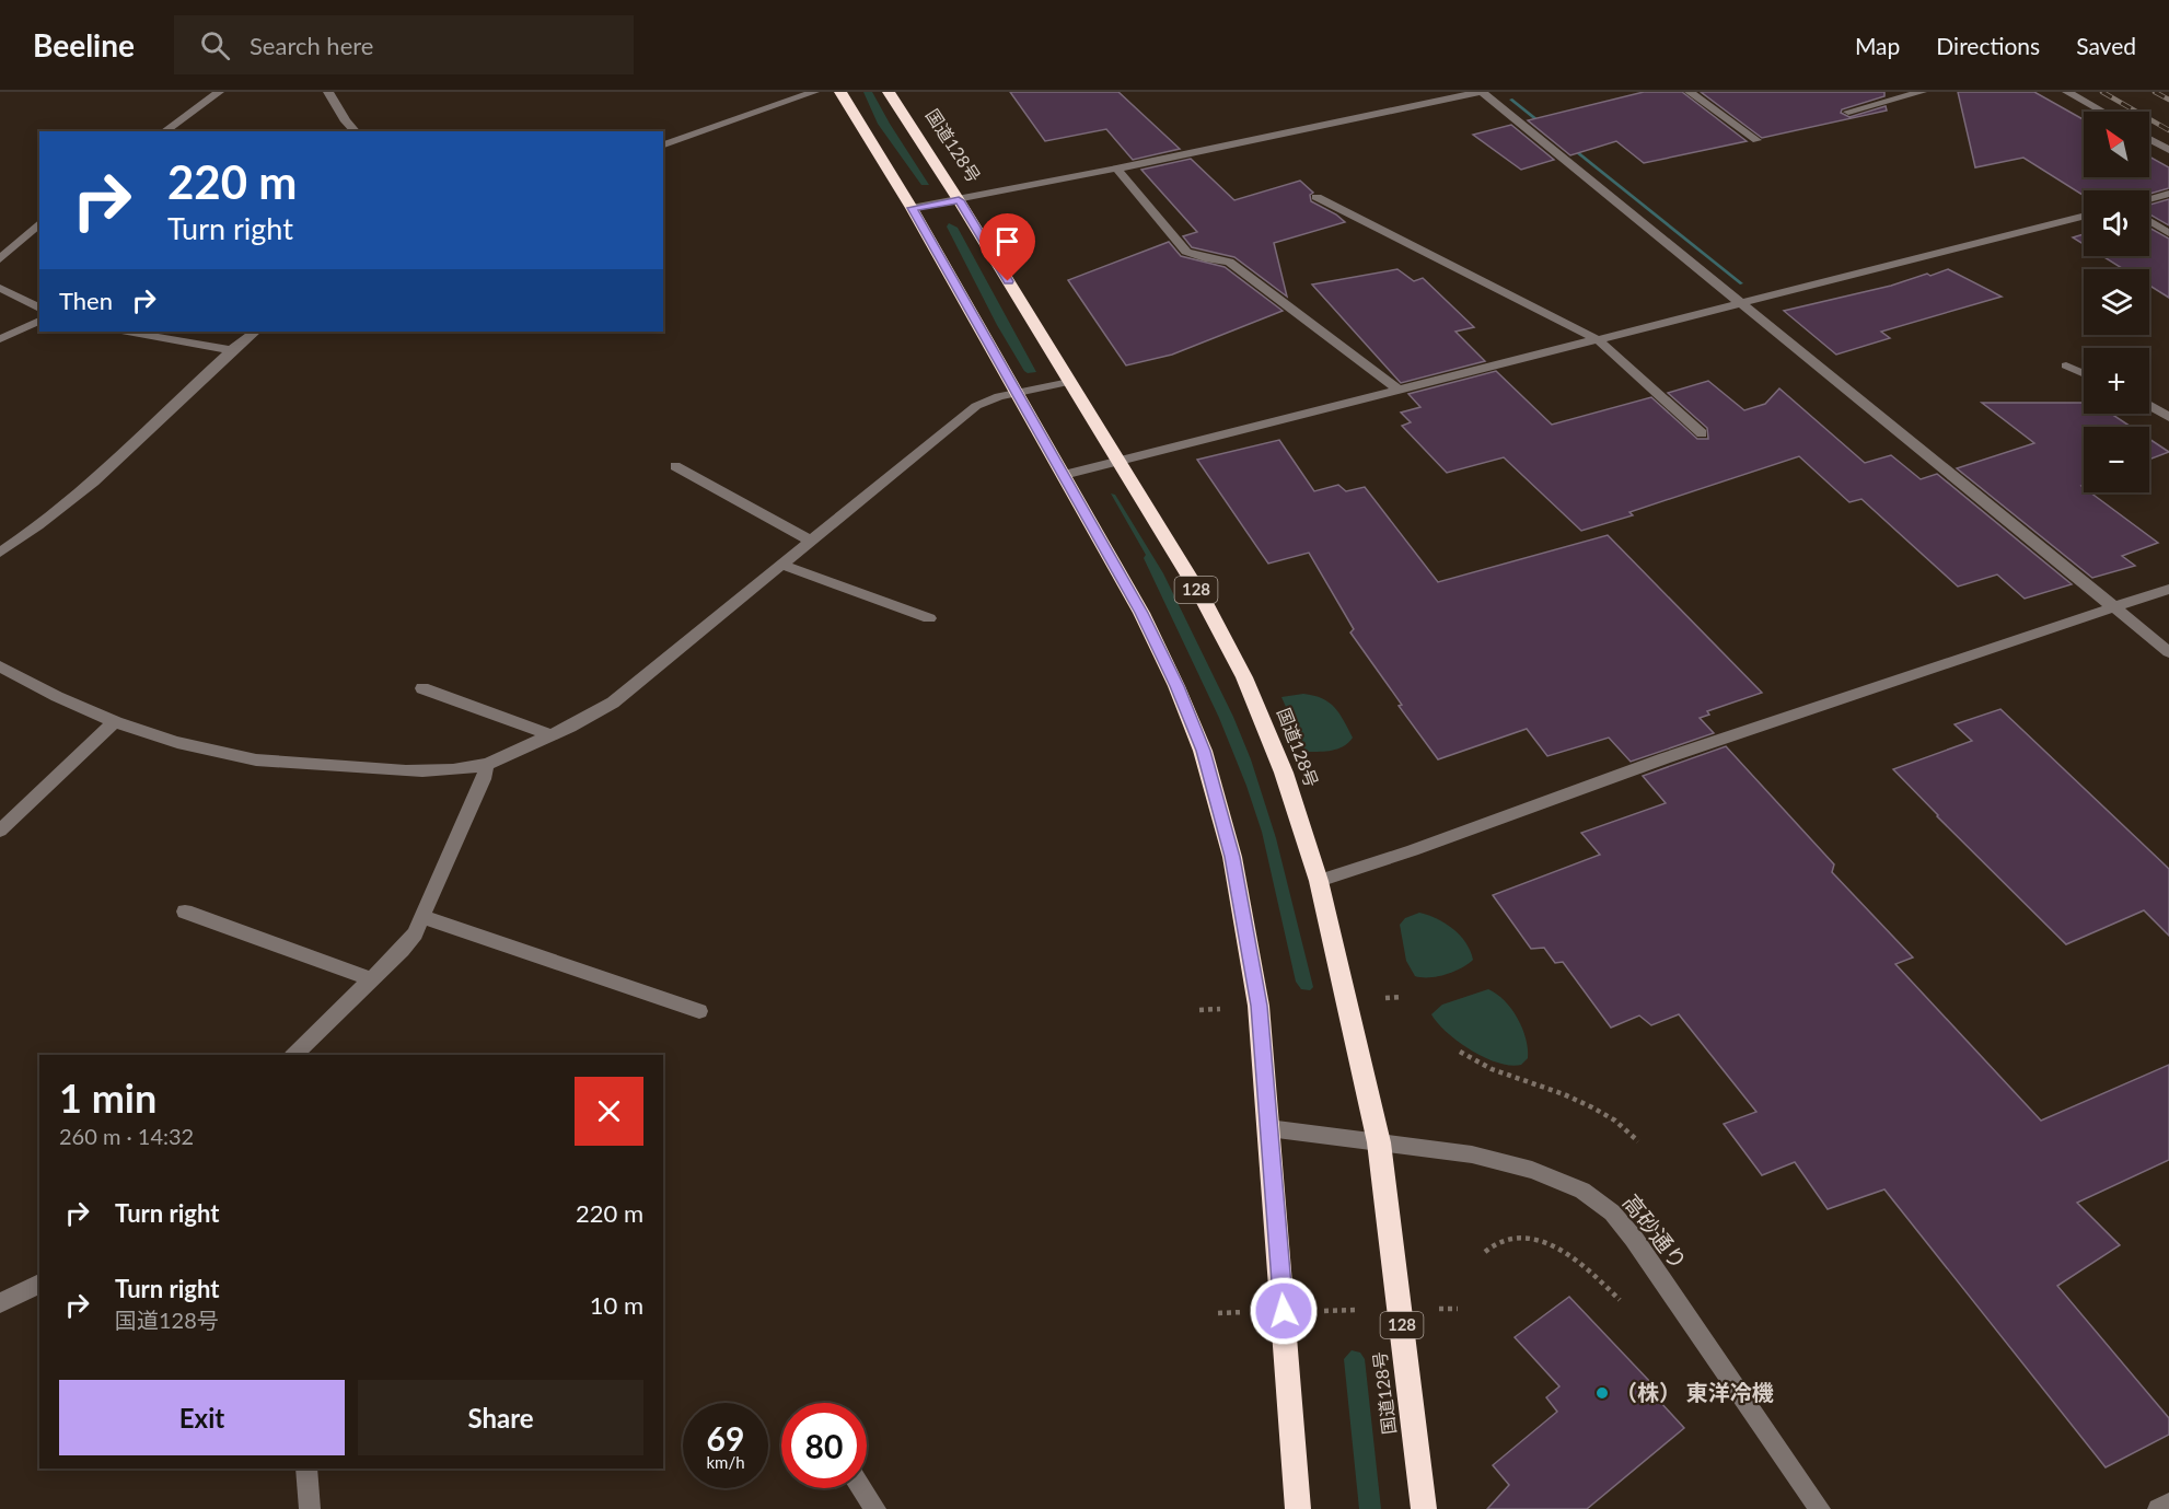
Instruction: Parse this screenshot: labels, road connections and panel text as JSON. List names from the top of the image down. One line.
{"streets":{"highway":["国道128号","128"],"street":["高砂通り"]},"crossings":[["国道128号","高砂通り"]],"places":["（株） 東洋冷機"],"north":"top left","page":{"header":"Beeline","search":"Search here","nav":["Map","Directions","Saved"],"map_buttons":["+","−"],"turn":["220 m","Turn right"],"then":"Then","heading":["1 min","260 m · 14:32"],"list":[{"name":"Turn right","value":"220 m"},{"name":"Turn right","note":"国道128号","value":"10 m"}],"buttons":["Exit","Share"],"speed":"69 km/h","limit":"80"}}
